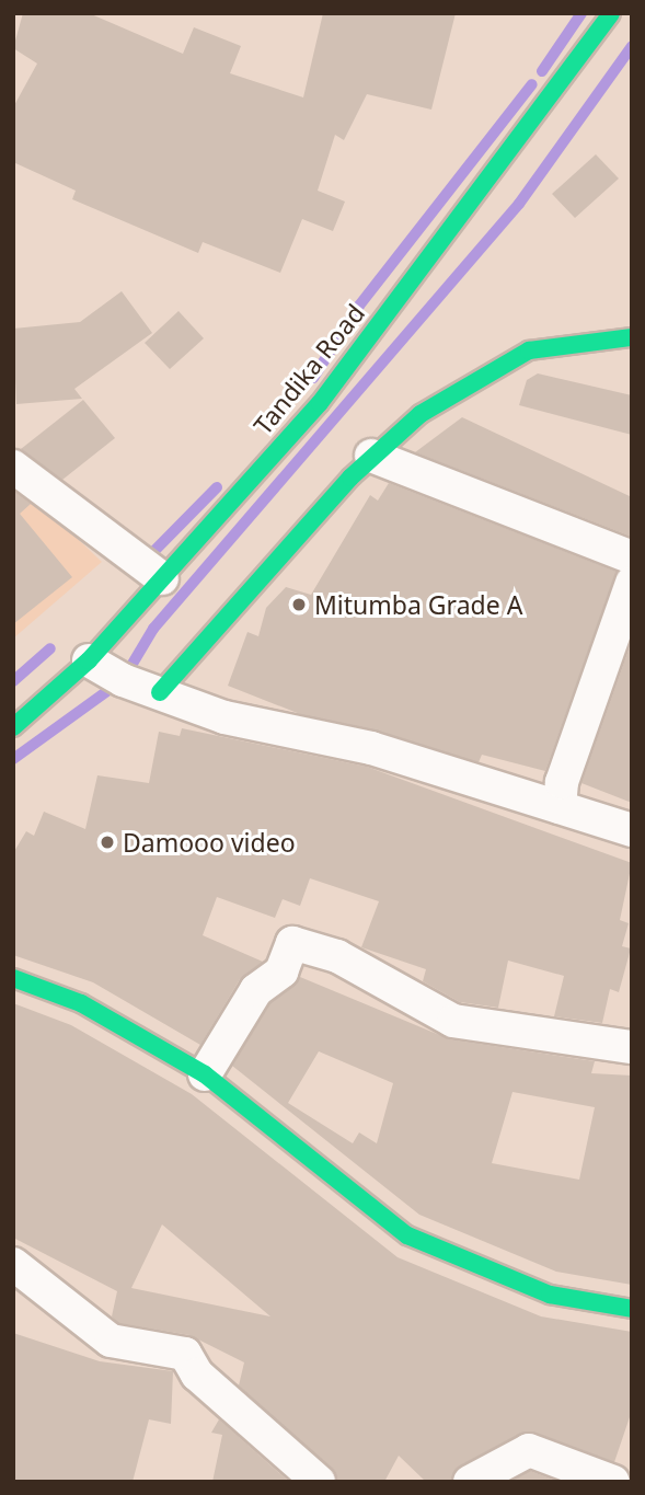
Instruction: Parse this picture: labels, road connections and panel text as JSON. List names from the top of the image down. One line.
{"streets":{"street":["Tandika Road"]},"places":["Mitumba Grade A","Damooo video"]}
